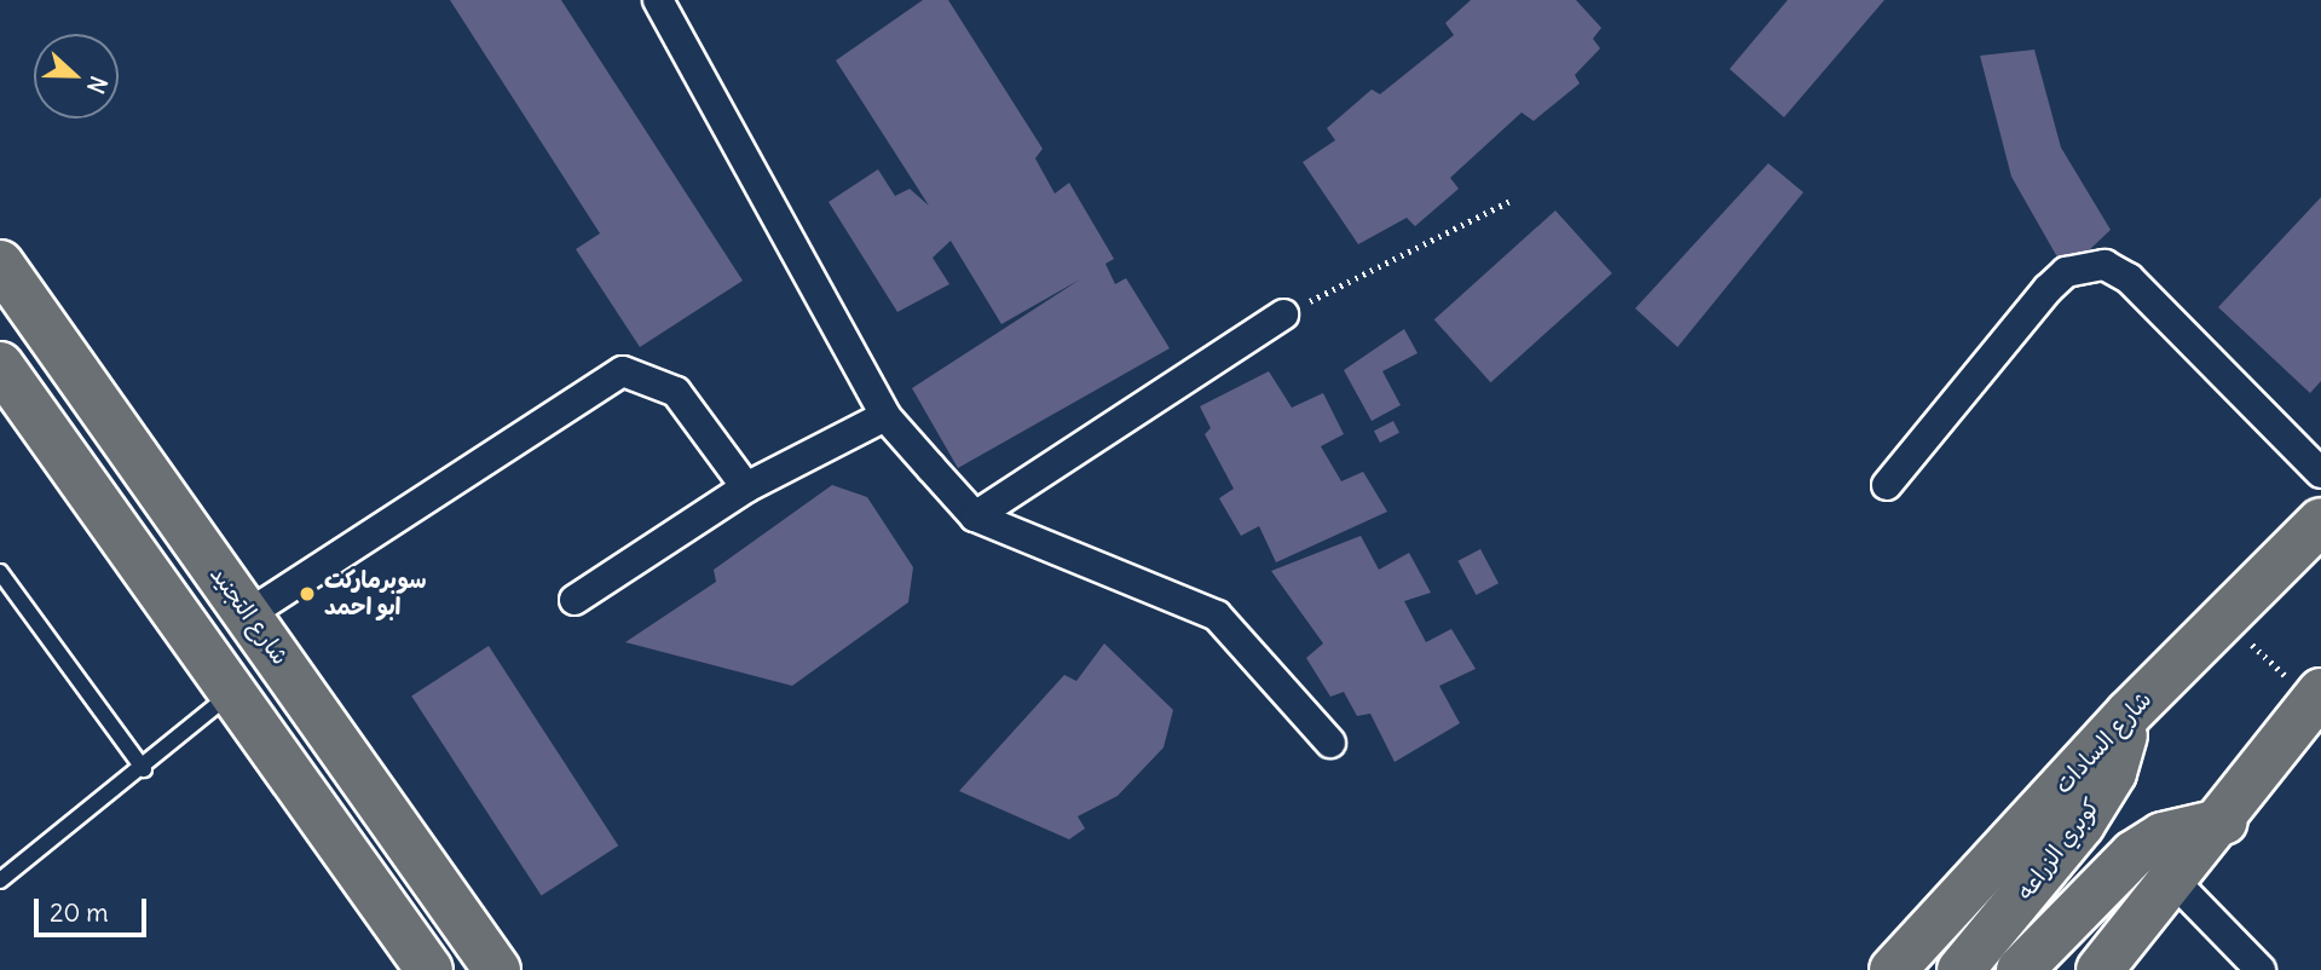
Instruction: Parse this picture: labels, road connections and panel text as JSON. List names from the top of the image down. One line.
{"streets":{"highway":["شارع التجنيد","شارع السادات","كوبري الزراعه"]},"crossings":[["شارع السادات","كوبري الزراعه"]],"places":["سوبرماركت ابو احمد"],"scale_bar":"20 m","north":"right"}
